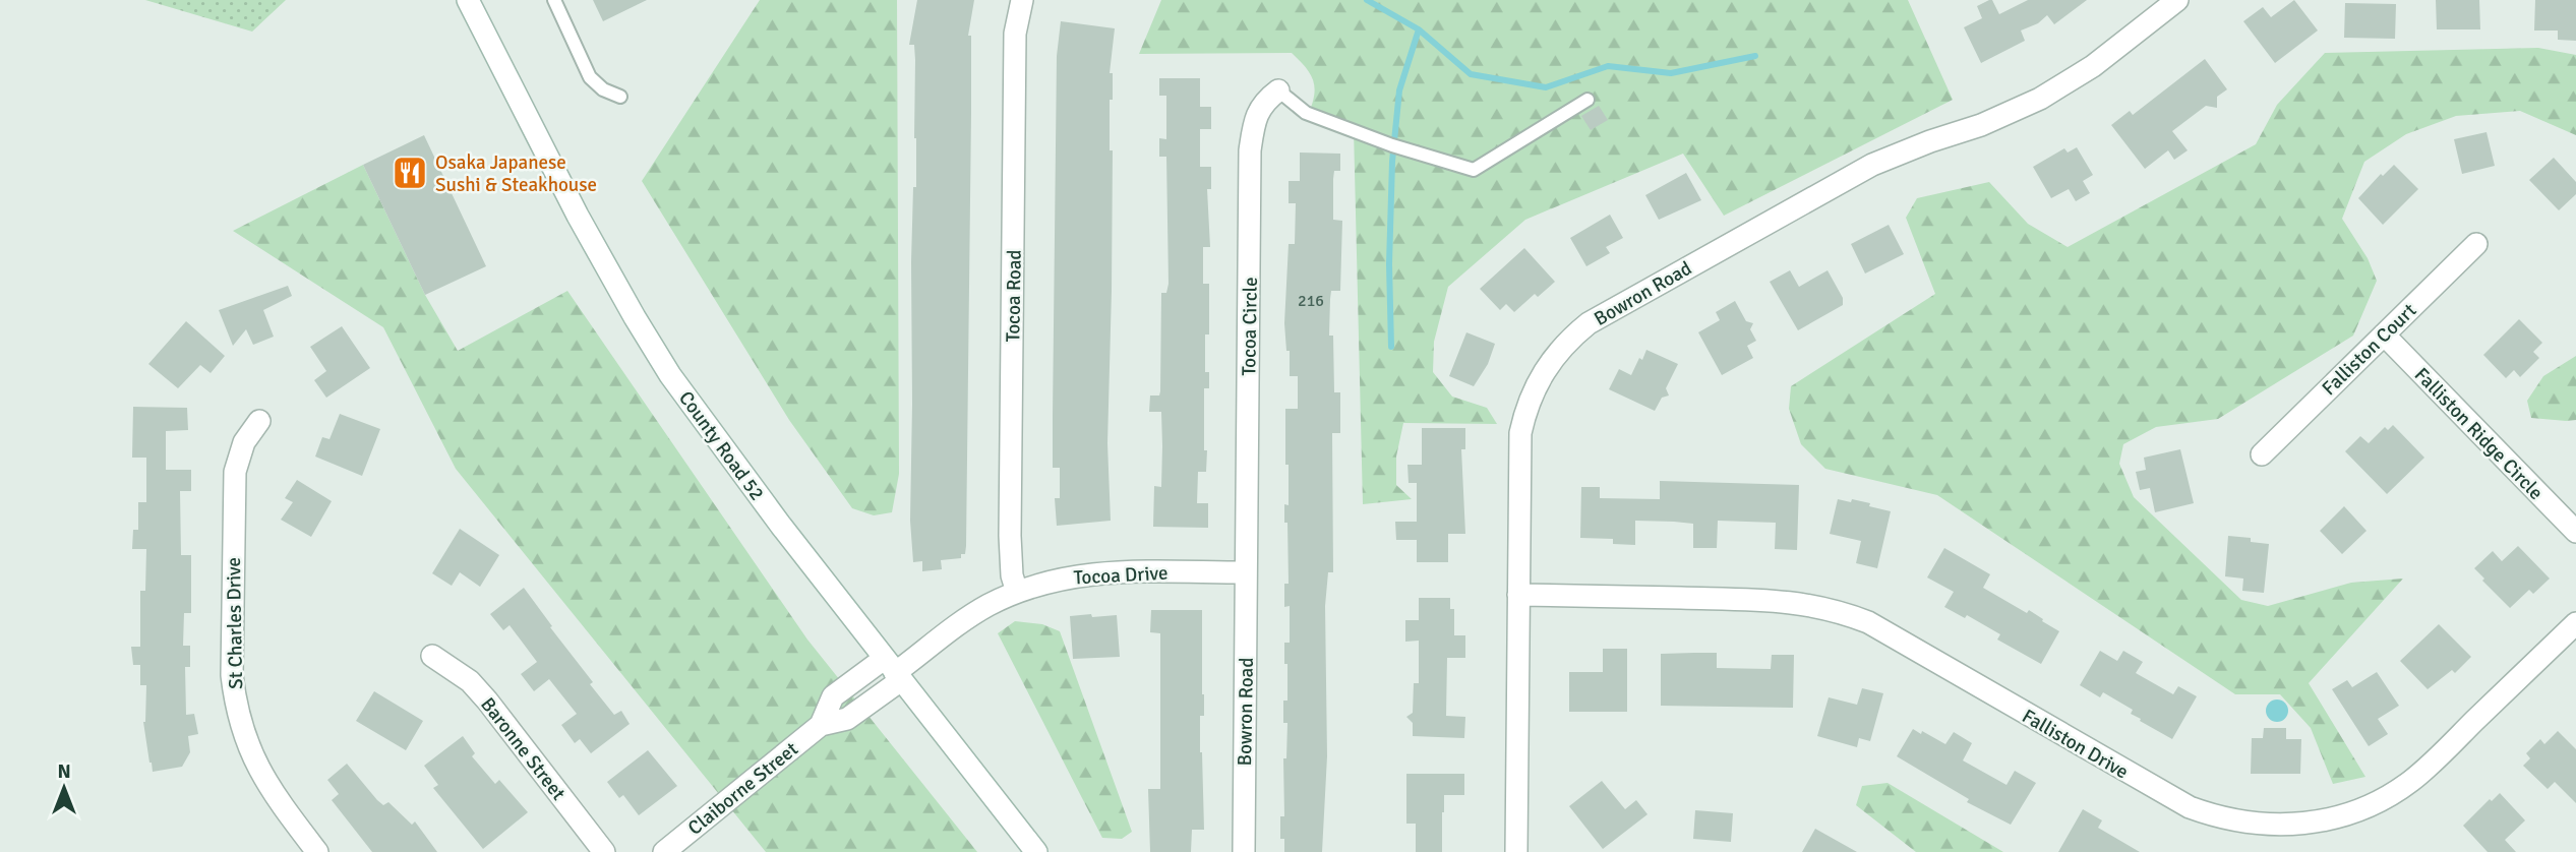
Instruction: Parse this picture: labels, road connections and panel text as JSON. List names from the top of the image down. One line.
{"streets":{"street":["Bowron Road","Tocoa Road","Tocoa Circle","Falliston Court","Falliston Ridge Circle","County Road 52","Tocoa Drive","St Charles Drive","Falliston Drive","Baronne Street","Claiborne Street"]},"crossings":[["Bowron Road","Tocoa Circle"],["Bowron Road","Tocoa Drive"],["Bowron Road","Falliston Drive"],["Tocoa Road","Tocoa Drive"],["Tocoa Circle","Tocoa Drive"],["Falliston Court","Falliston Ridge Circle"],["County Road 52","Tocoa Drive"],["County Road 52","Claiborne Street"],["Tocoa Drive","Claiborne Street"]],"places":{"restaurant":["Osaka Japanese Sushi & Steakhouse"]},"house_numbers":["216"],"north":"top"}
